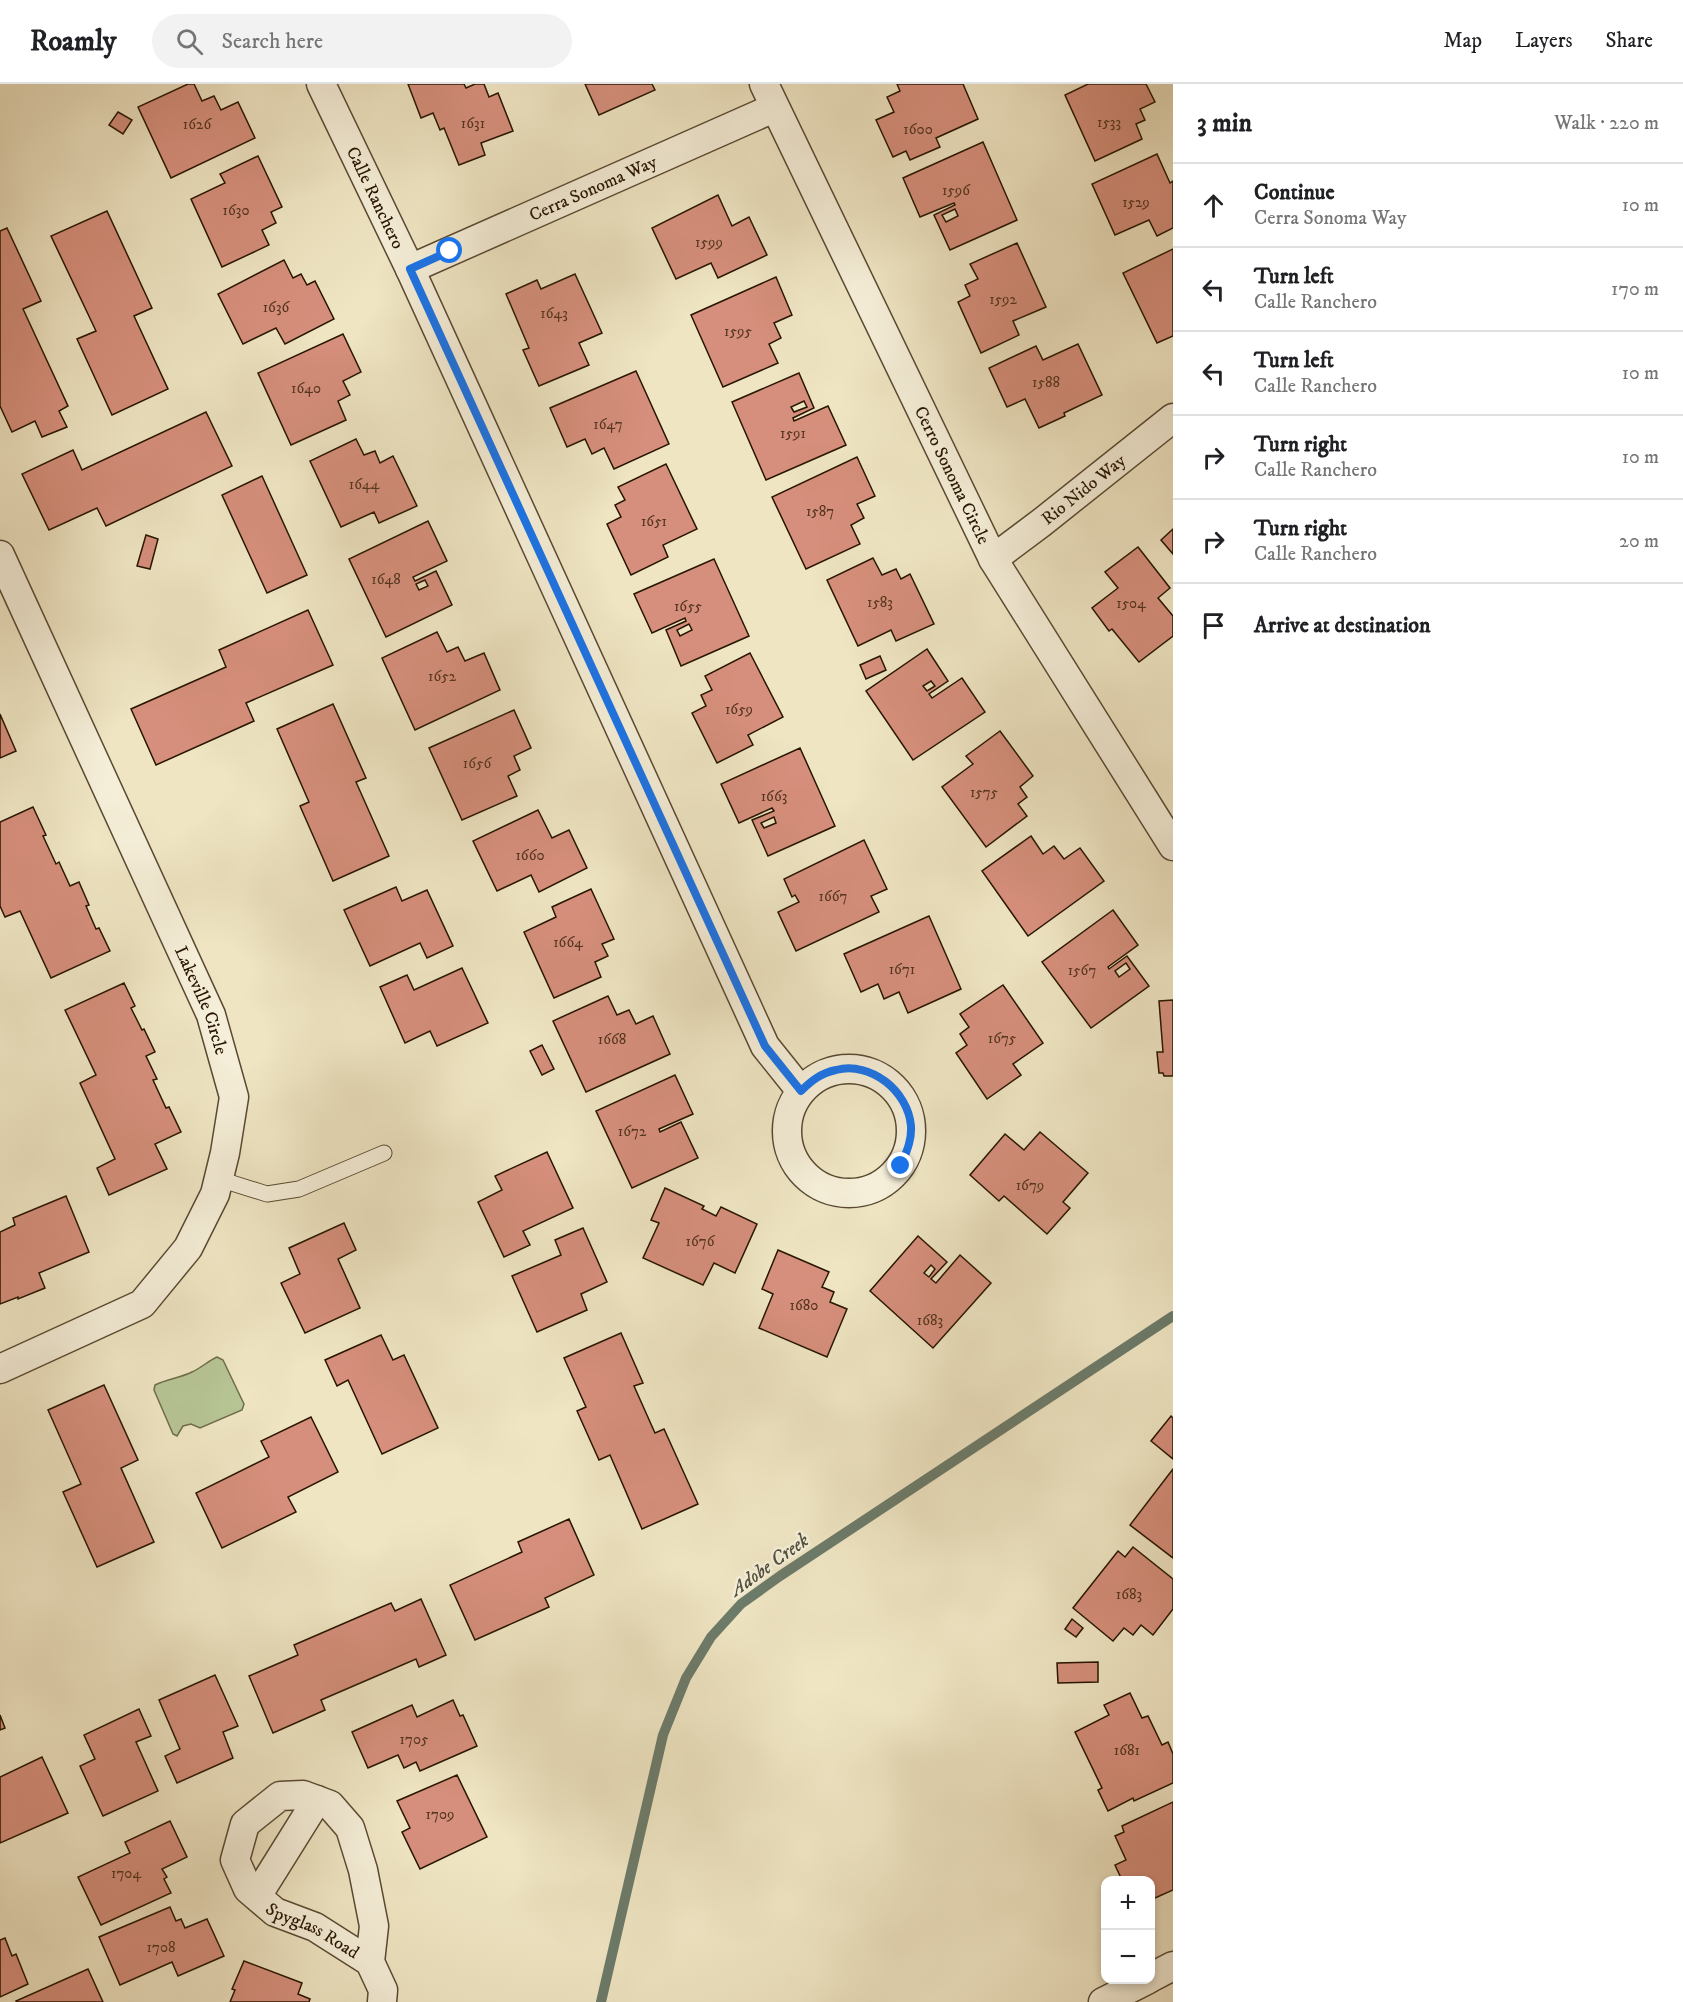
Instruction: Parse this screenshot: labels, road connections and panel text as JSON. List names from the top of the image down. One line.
{"streets":{"street":["Cerra Sonoma Way","Calle Ranchero","Cerro Sonoma Circle","Rio Nido Way","Lakeville Circle","Spyglass Road"]},"crossings":[["Cerra Sonoma Way","Calle Ranchero"],["Cerra Sonoma Way","Cerro Sonoma Circle"],["Cerro Sonoma Circle","Rio Nido Way"]],"water":["Adobe Creek"],"house_numbers":["1533","1631","1626","1600","1596","1529","1630","1599","1592","1636","1643","1595","1588","1640","1647","1591","1644","1587","1651","1648","1583","1504","1655","1652","1659","1656","1575","1663","1660","1667","1664","1671","1567","1675","1668","1672","1679","1676","1680","1683","1683","1705","1681","1709","1704","1708"],"page":{"header":"Roamly","search":"Search here","nav":["Map","Layers","Share"],"heading":["3 min","Walk · 220 m"],"list":[["Continue","Cerra Sonoma Way","10 m"],["Turn left","Calle Ranchero","170 m"],["Turn left","Calle Ranchero","10 m"],["Turn right","Calle Ranchero","10 m"],["Turn right","Calle Ranchero","20 m"],"Arrive at destination"],"map_buttons":["+","−"]}}
